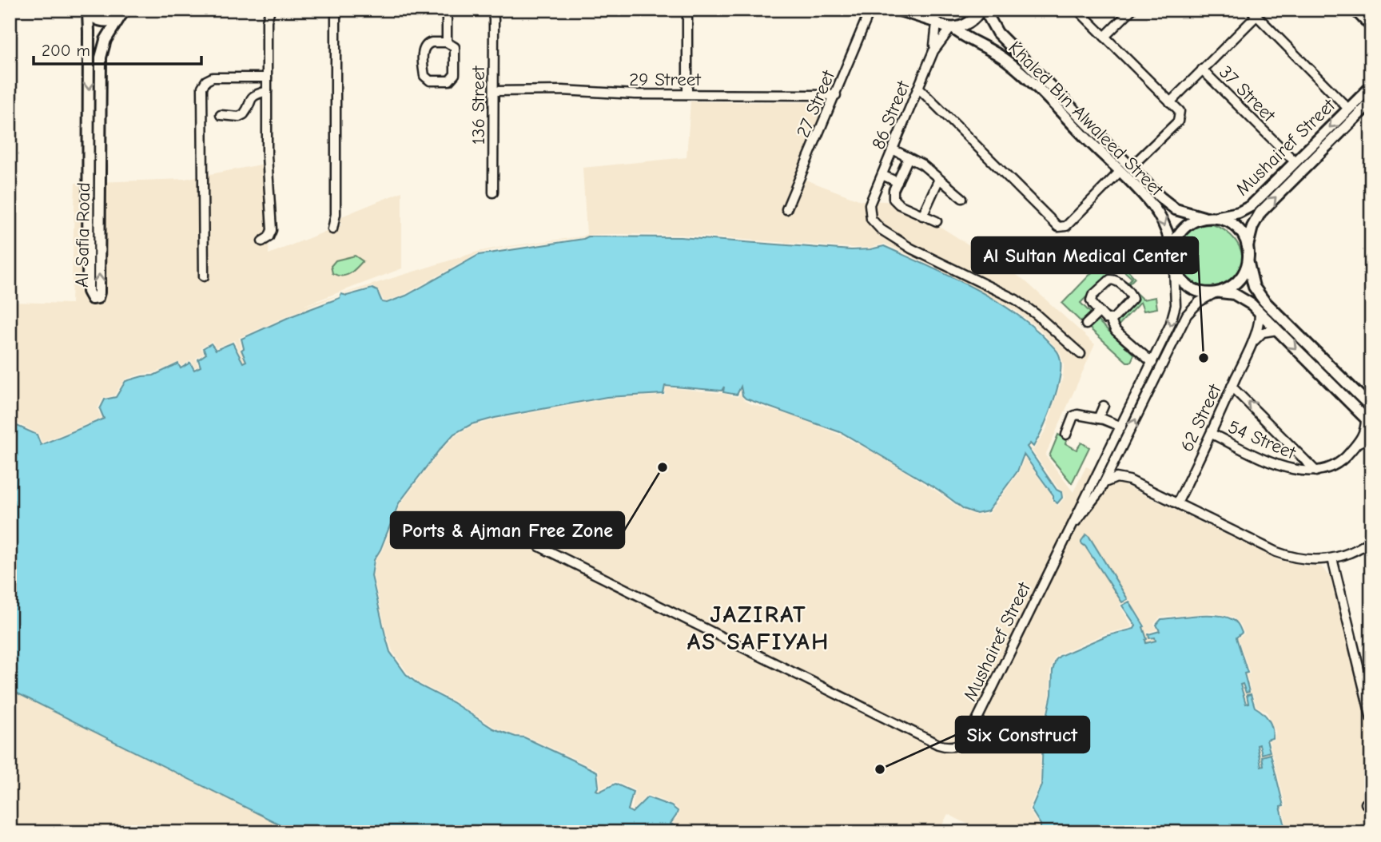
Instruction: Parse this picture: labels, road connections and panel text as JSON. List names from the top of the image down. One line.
{"streets":{"main road":["Khaled Bin Alwaleed Street","Mushairef Street","Al Safia Road"],"street":["29 Street","37 Street","27 Street","136 Street","86 Street","62 Street","54 Street"]},"crossings":[["29 Street","27 Street"],["29 Street","136 Street"],["37 Street","Mushairef Street"],["86 Street","Khaled Bin Alwaleed Street"],["Khaled Bin Alwaleed Street","Mushairef Street"],["62 Street","54 Street"]],"districts":["JAZIRAT AS SAFIYAH"],"places":["Al Sultan Medical Center","Ports & Ajman Free Zone","Six Construct"],"scale_bar":"200 m"}
